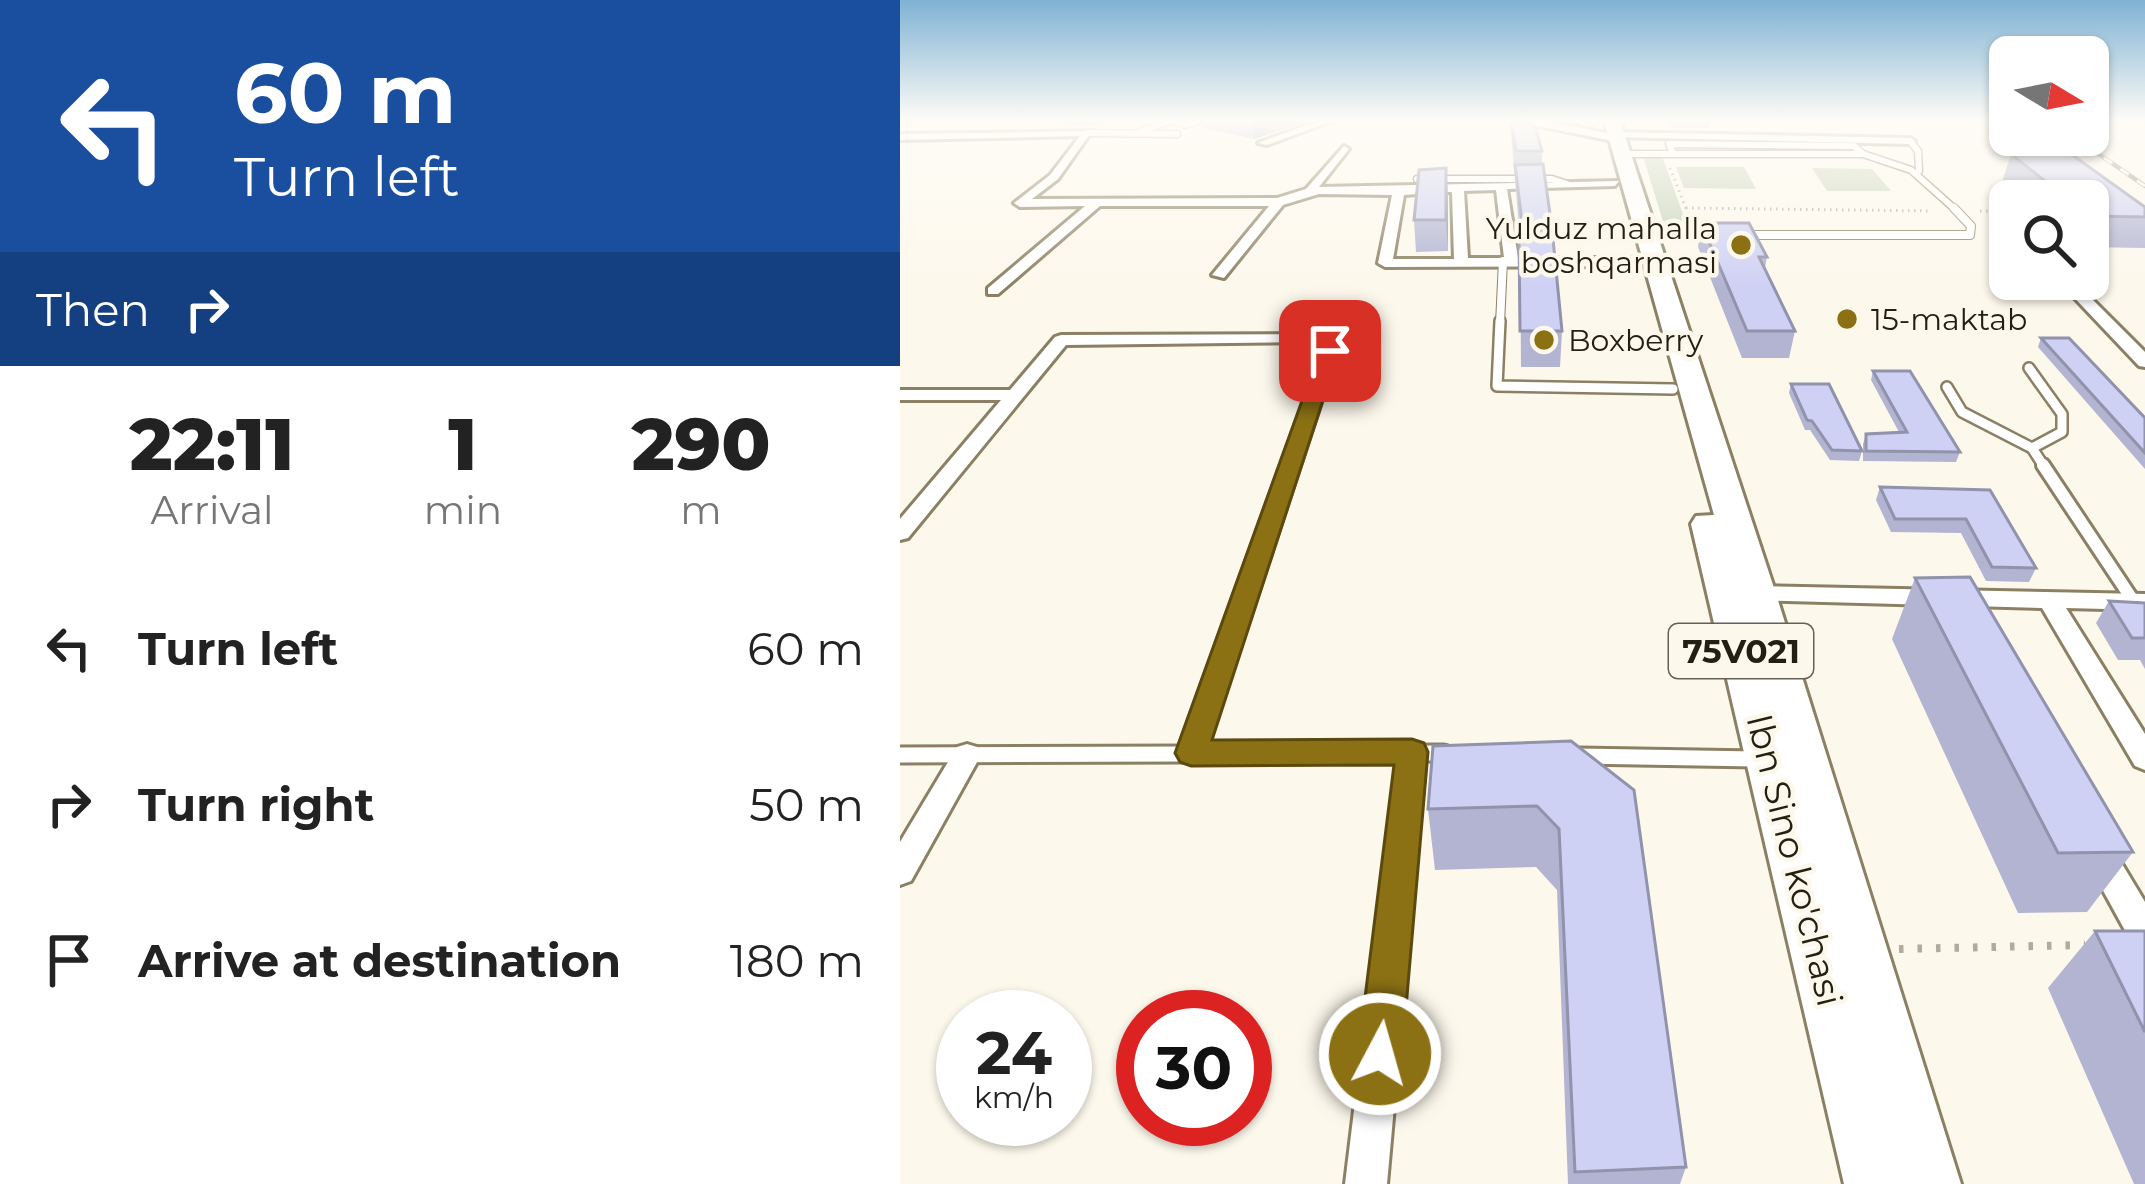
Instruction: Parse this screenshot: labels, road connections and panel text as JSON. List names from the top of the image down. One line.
{"streets":{"main road":["75V021","Ibn Sino ko'chasi"]},"places":["Yulduz mahalla boshqarmasi","15-maktab","Boxberry"],"north":"right","page":{"turn":["60 m","Turn left"],"then":"Then","eta":["22:11","Arrival","1","min","290","m"],"list":[{"name":"Turn left","value":"60 m"},{"name":"Turn right","value":"50 m"},{"name":"Arrive at destination","value":"180 m"}],"speed":"24 km/h","limit":"30"}}
